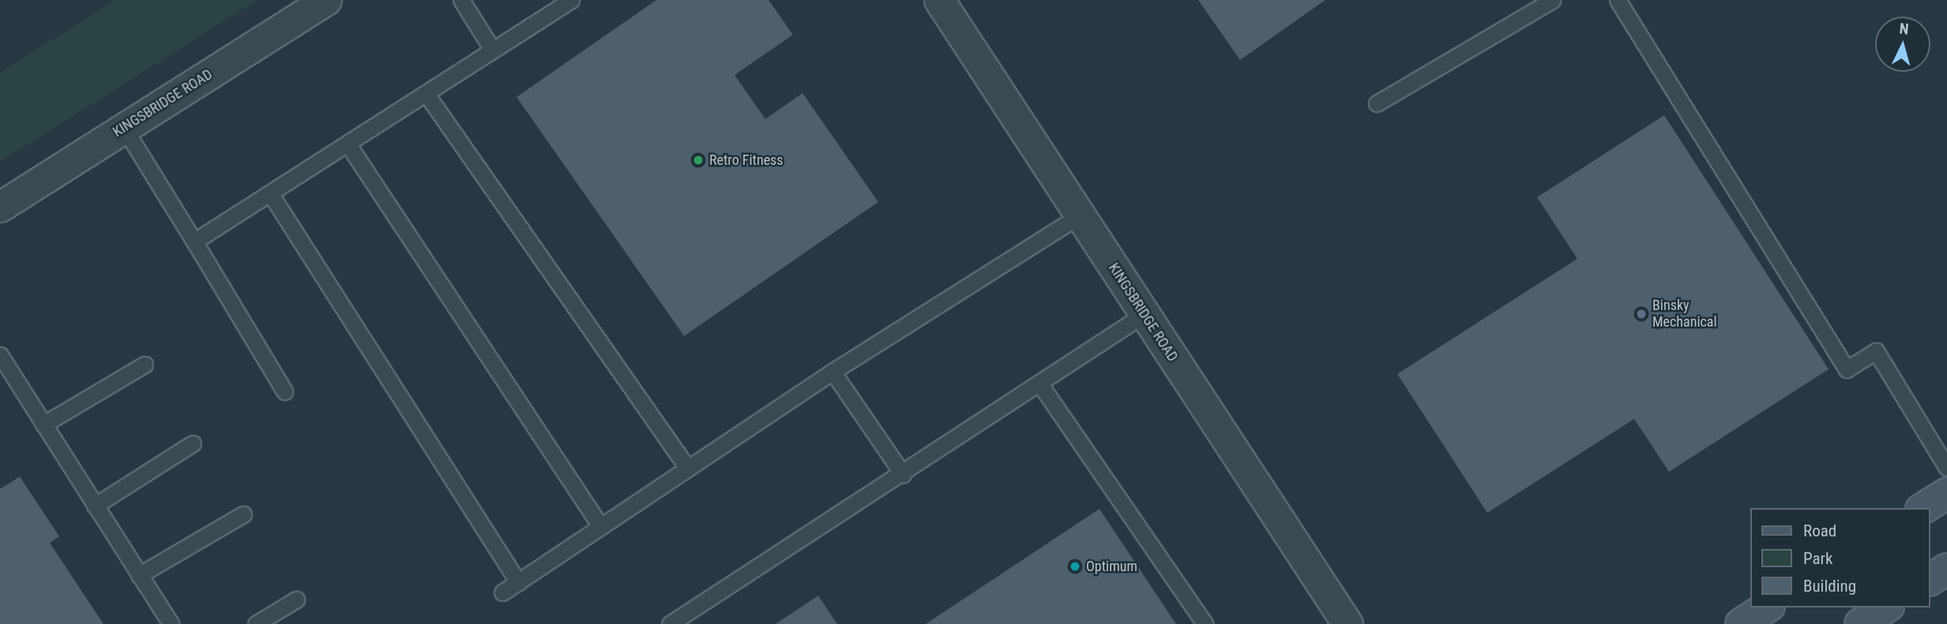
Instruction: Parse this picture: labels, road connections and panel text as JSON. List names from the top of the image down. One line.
{"streets":{"street":["KINGSBRIDGE ROAD"]},"places":["Retro Fitness","Binsky Mechanical","Optimum"],"legend":["Road","Park","Building"],"north":"top"}
